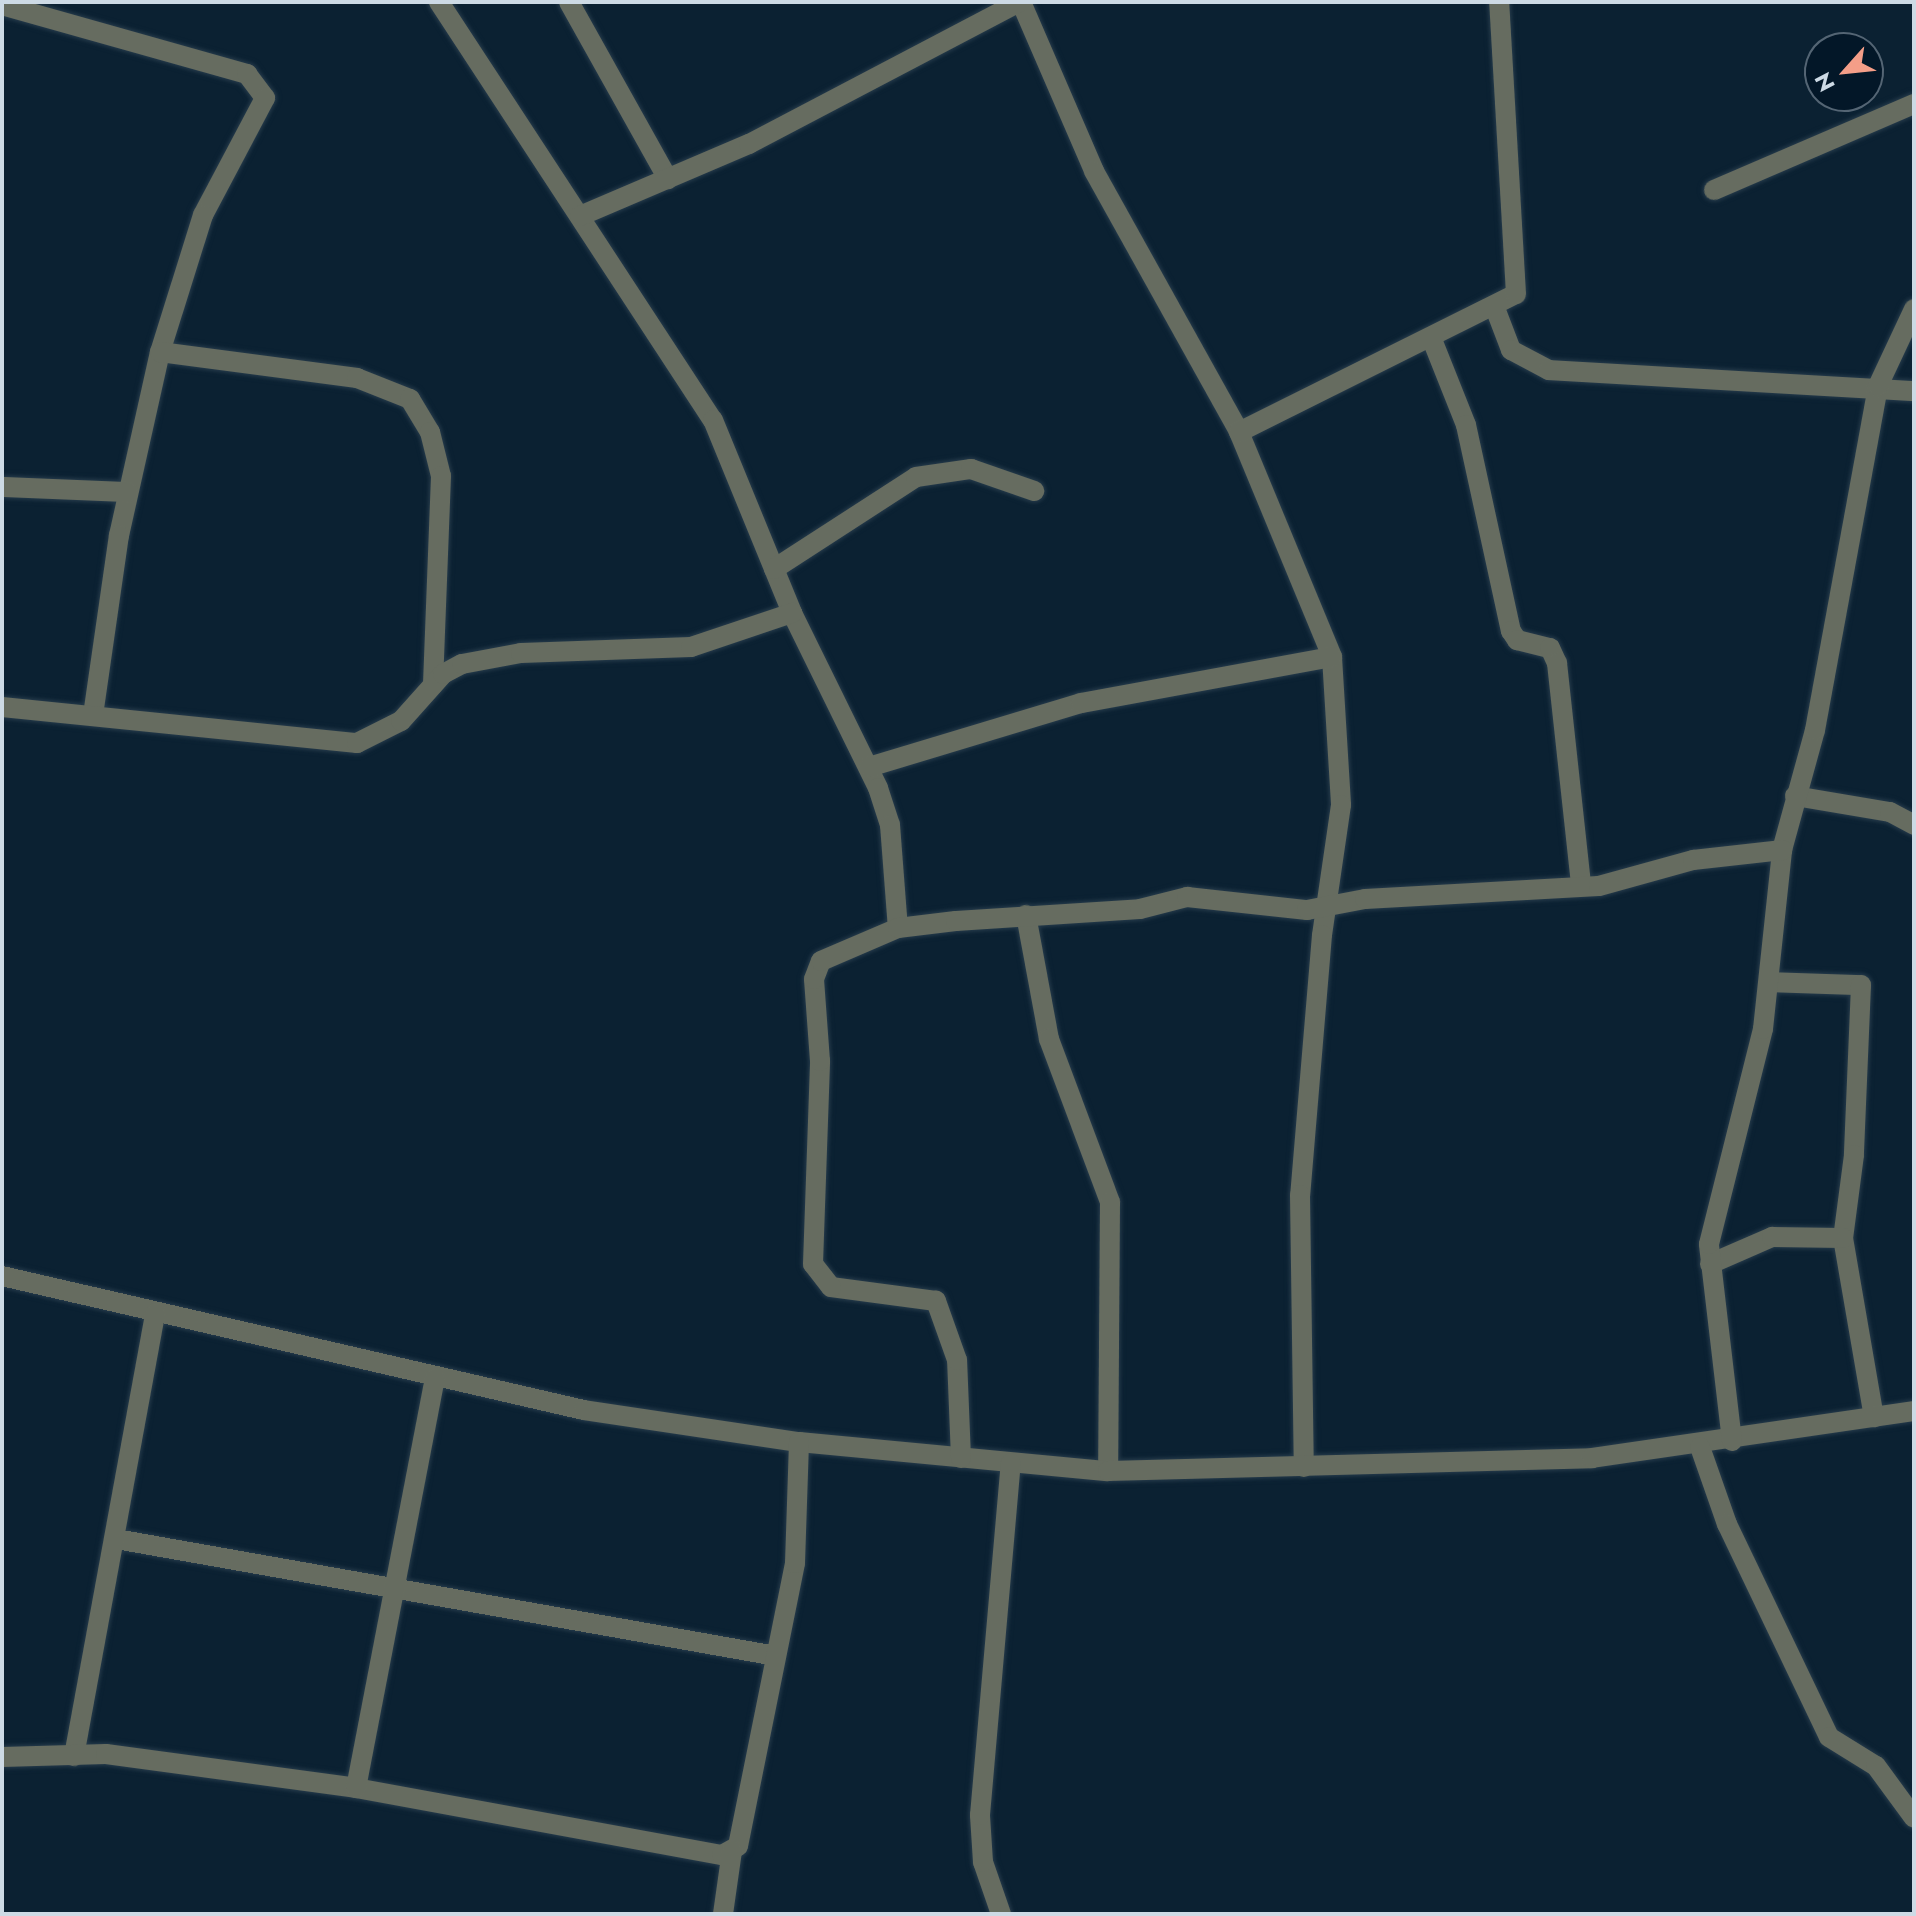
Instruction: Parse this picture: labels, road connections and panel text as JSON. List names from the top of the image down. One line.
{"north":"bottom left"}
